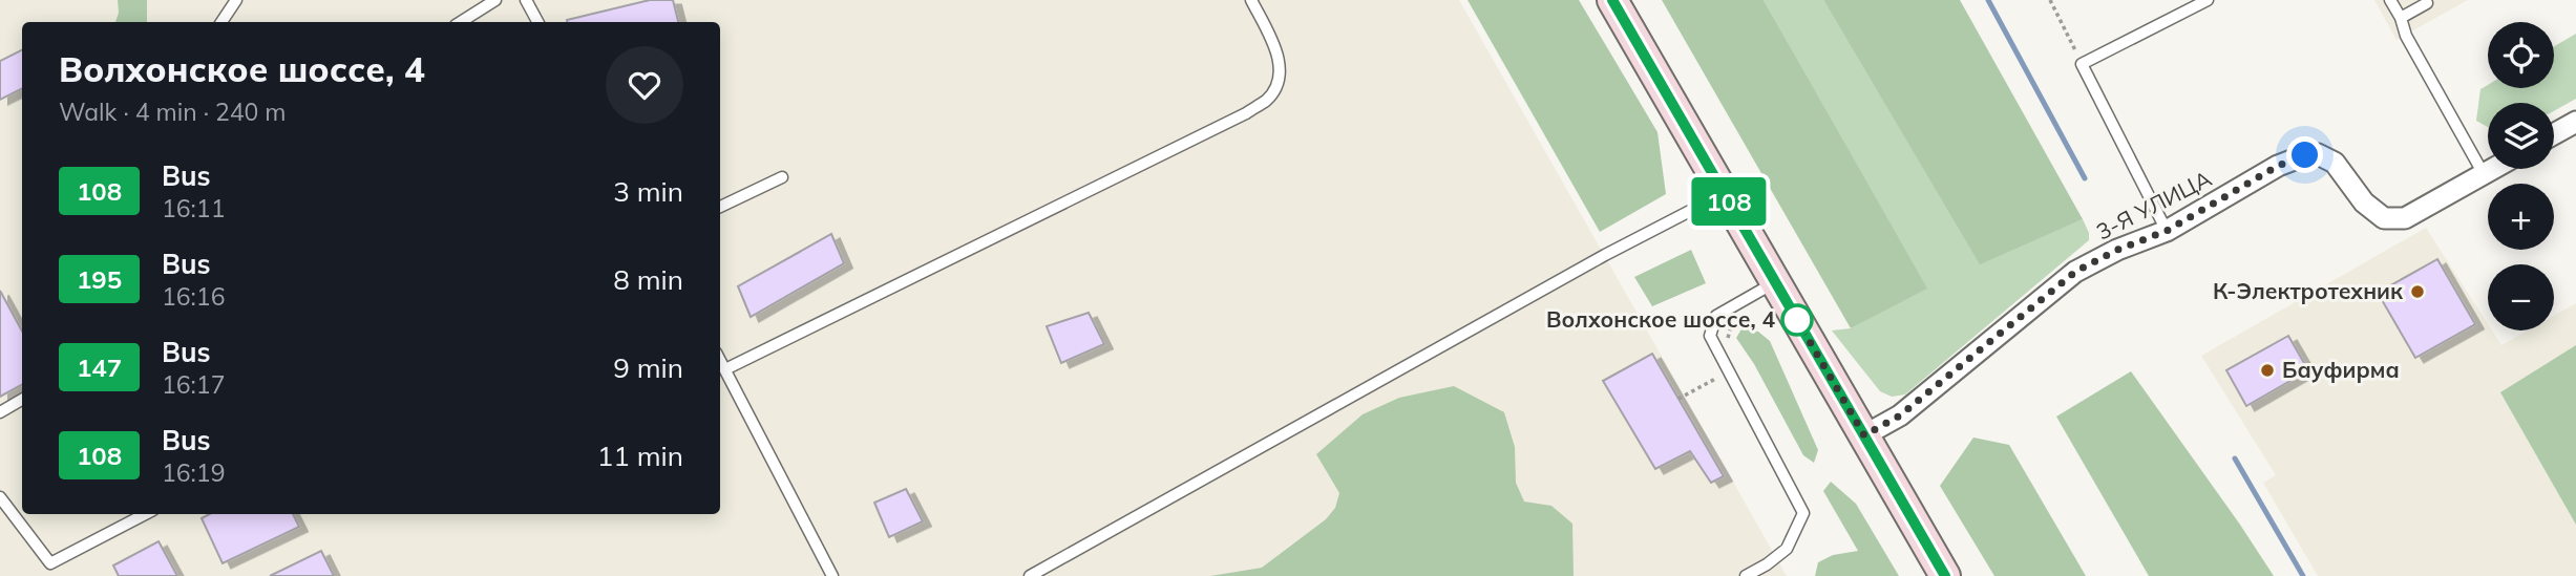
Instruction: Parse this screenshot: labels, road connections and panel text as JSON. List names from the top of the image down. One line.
{"streets":{"street":["3-Я УЛИЦА"]},"places":["К-Электротехник","Волхонское шоссе, 4","Бауфирма"],"lines":["bus line 108"],"page":{"on_map":"108","map_buttons":["+","−"],"heading":["Волхонское шоссе, 4","Walk · 4 min · 240 m"],"list":[{"mark":"108","name":"Bus","note":"16:11","value":"3 min"},{"mark":"195","name":"Bus","note":"16:16","value":"8 min"},{"mark":"147","name":"Bus","note":"16:17","value":"9 min"},{"mark":"108","name":"Bus","note":"16:19","value":"11 min"}]}}
